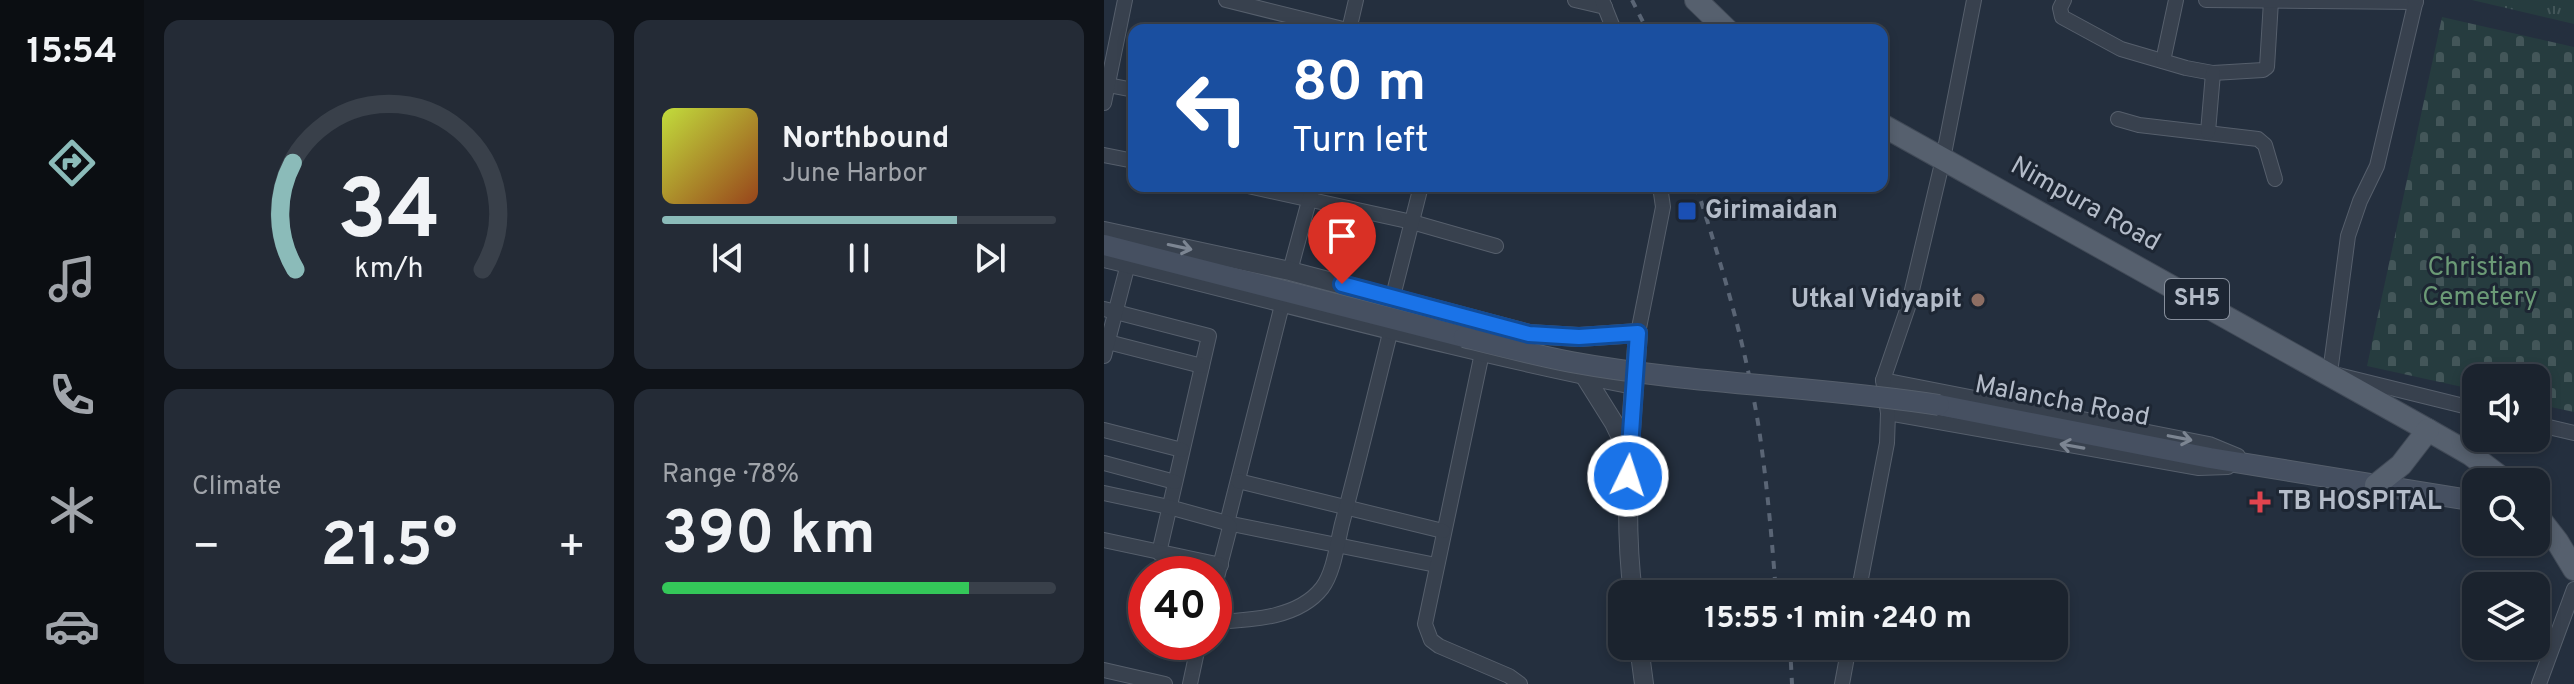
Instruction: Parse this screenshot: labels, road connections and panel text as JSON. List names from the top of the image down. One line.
{"streets":{"main road":["Nimpura Road","SH5","Malancha Road"]},"parks":["Christian Cemetery"],"places":{"transit":["Girimaidan"],"other":["Utkal Vidyapit"],"health":["TB HOSPITAL"]},"page":{"tabs":"15:54","turn":["80 m","Turn left"],"song":["Northbound","June Harbor"],"tile":["Climate",["Range · 78%","390 km"]],"heat":["−","21.5°","+"],"limit":"40","trip":"15:55 · 1 min · 240 m","gauge":["34","km/h"]}}
